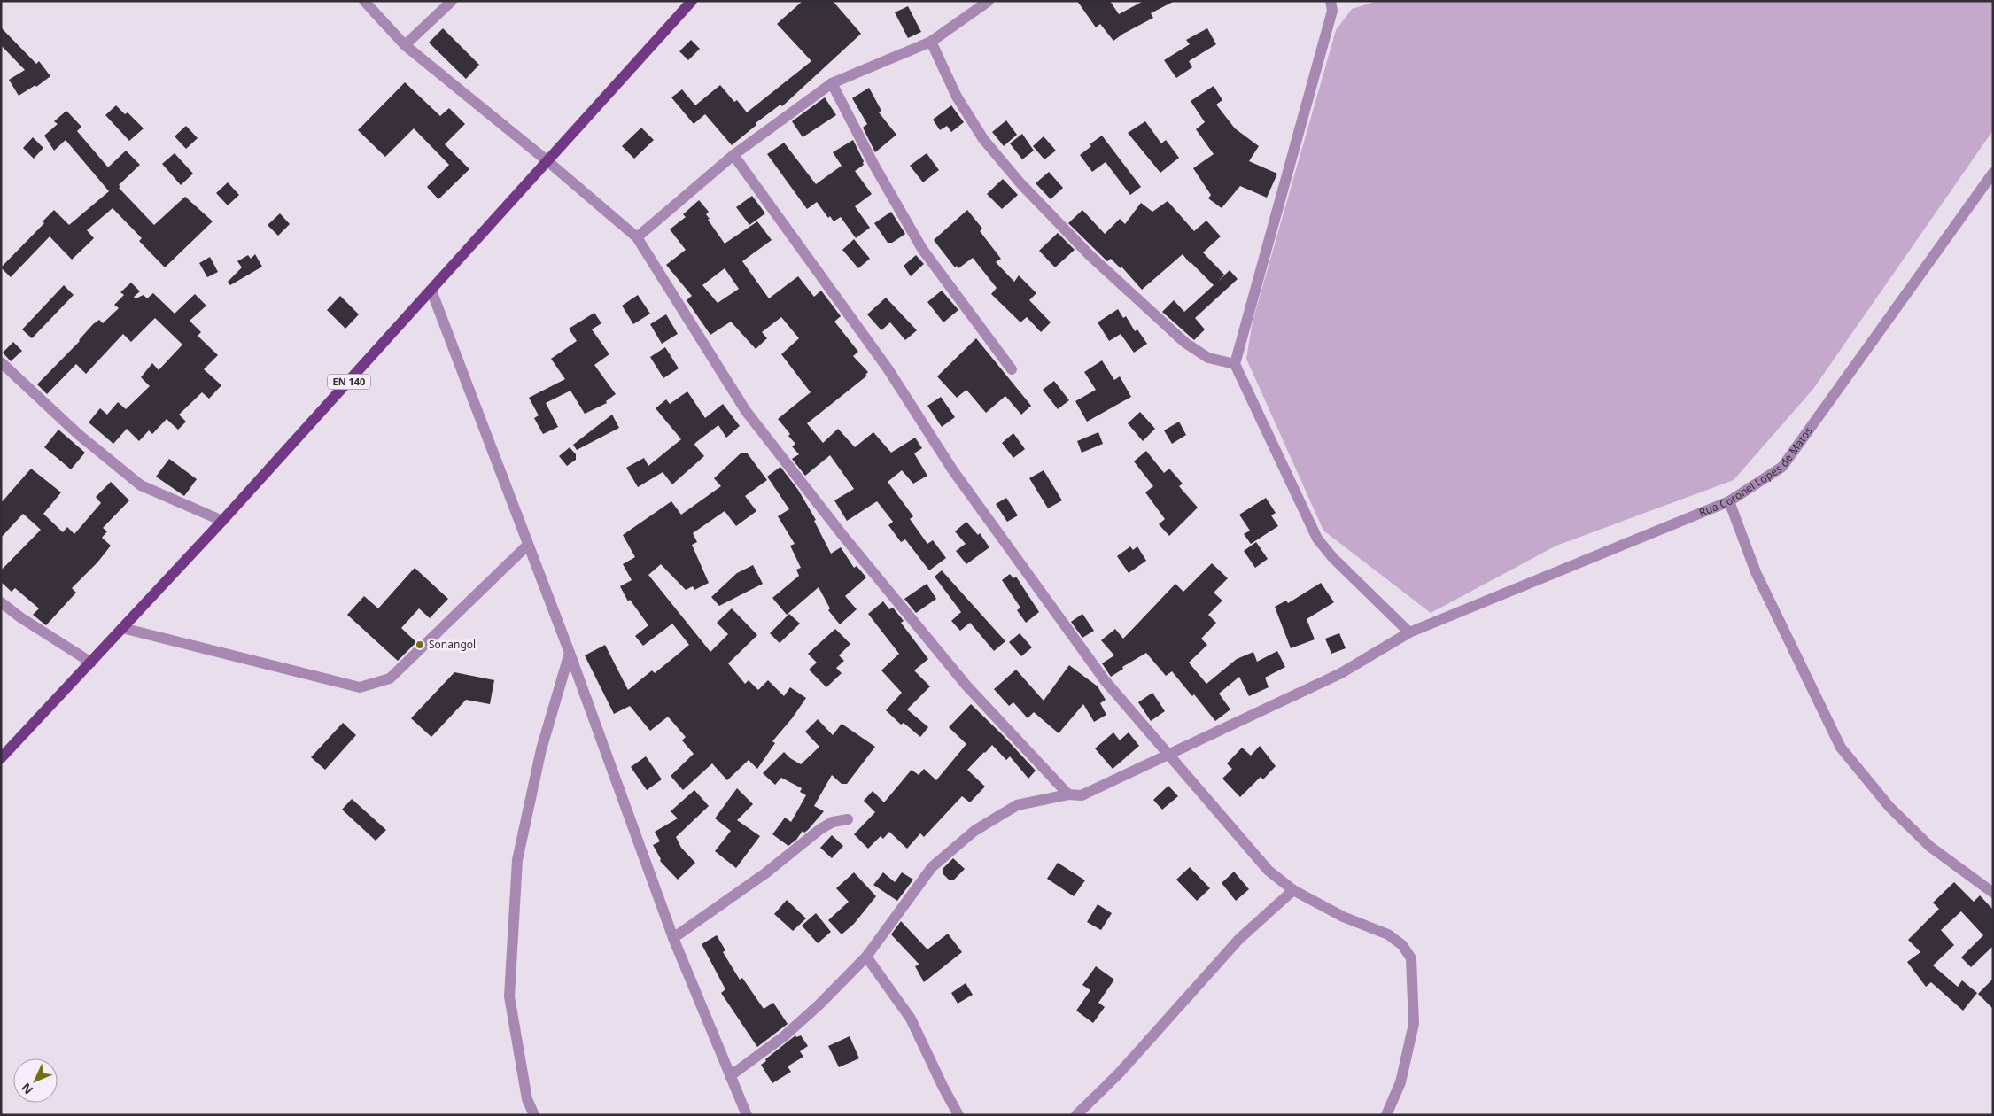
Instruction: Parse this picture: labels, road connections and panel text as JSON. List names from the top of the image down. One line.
{"streets":{"main road":["EN 140"],"street":["Rua Coronel Lopes de Matos"]},"places":["Sonangol"],"north":"bottom left"}
